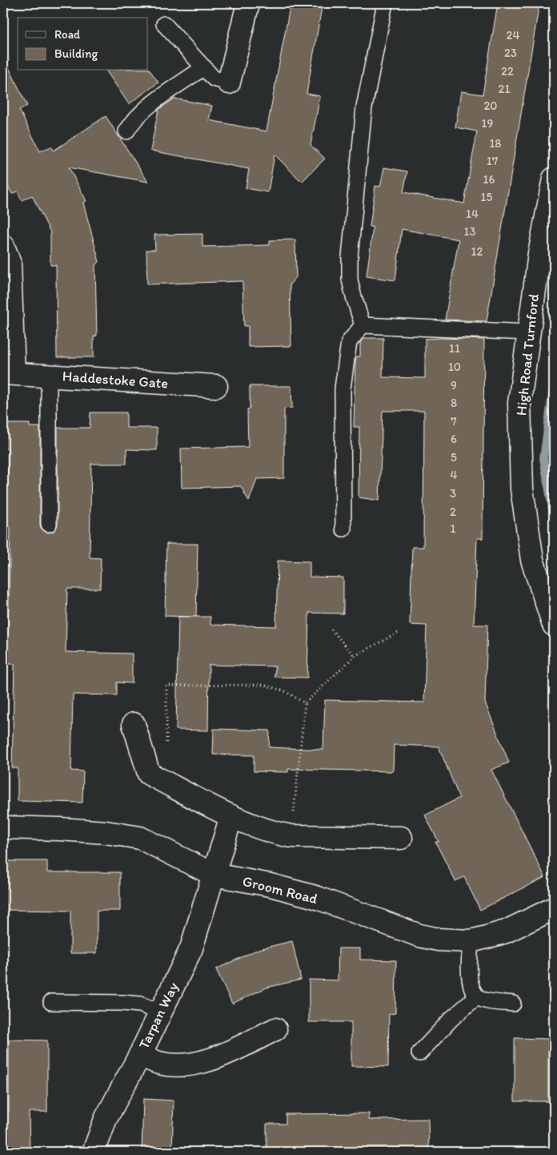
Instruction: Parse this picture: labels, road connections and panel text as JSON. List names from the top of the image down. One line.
{"streets":{"street":["High Road Turnford","Haddestoke Gate","Groom Road","Tarpan Way"]},"crossings":[["Groom Road","Tarpan Way"]],"house_numbers":["24","23","22","21","20","19","18","17","16","15","14","13","12","11","10","9","8","7","6","5","4","3","2","1"],"legend":["Road","Building"]}
